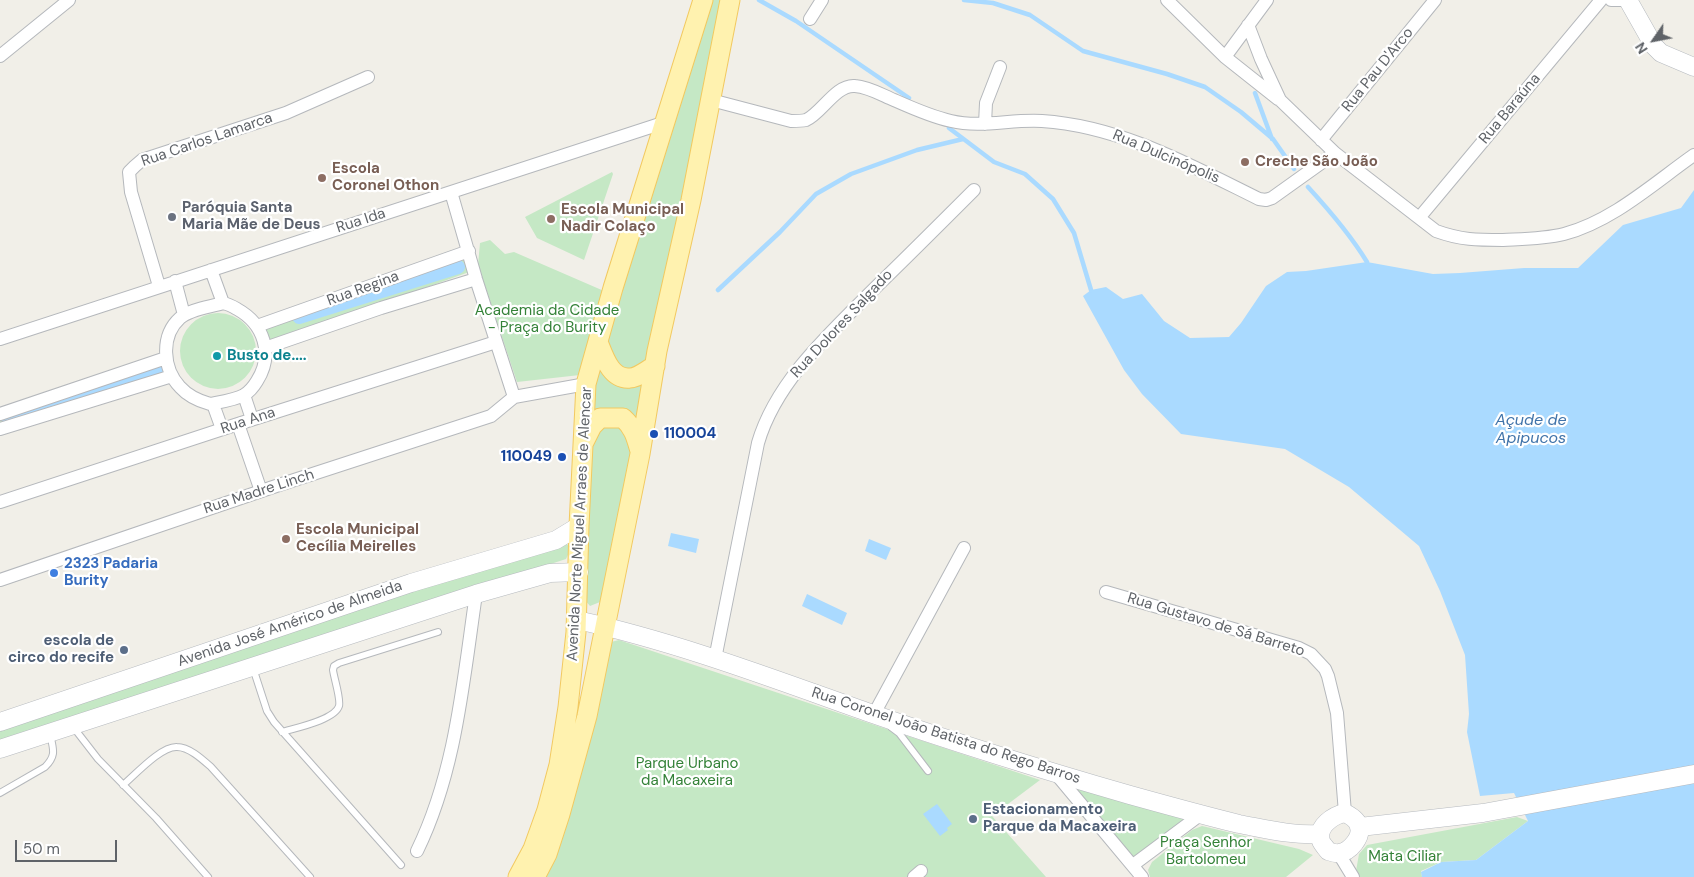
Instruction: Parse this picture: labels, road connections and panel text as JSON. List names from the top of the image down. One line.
{"streets":{"main road":["Avenida Norte Miguel Arraes de Alencar"],"street":["Rua Pau D'Arco","Rua Baraúna","Rua Carlos Lamarca","Rua Dulcinópolis","Rua Ida","Rua Regina","Rua Dolores Salgado","Rua Ana","Rua Madre Linch","Avenida José Américo de Almeida","Rua Gustavo de Sá Barreto","Rua Coronel João Batista do Rego Barros"]},"crossings":[["Rua Carlos Lamarca","Rua Ida"],["Rua Dulcinópolis","Avenida Norte Miguel Arraes de Alencar"],["Rua Ida","Avenida Norte Miguel Arraes de Alencar"],["Rua Dolores Salgado","Rua Coronel João Batista do Rego Barros"],["Avenida Norte Miguel Arraes de Alencar","Avenida José Américo de Almeida"],["Avenida Norte Miguel Arraes de Alencar","Rua Coronel João Batista do Rego Barros"],["Rua Gustavo de Sá Barreto","Rua Coronel João Batista do Rego Barros"]],"water":["Açude de Apipucos"],"parks":["Academia da Cidade - Praça do Burity","Parque Urbano da Macaxeira","Praça Senhor Bartolomeu","Mata Ciliar"],"places":["Creche São João","Escola Coronel Othon","Paróquia Santa Maria Mãe de Deus","Escola Municipal Nadir Colaço","Busto de....","110004","110049","Escola Municipal Cecília Meirelles","2323 Padaria Burity","escola de circo do recife","Estacionamento Parque da Macaxeira"],"scale_bar":"50 m","north":"bottom left"}
